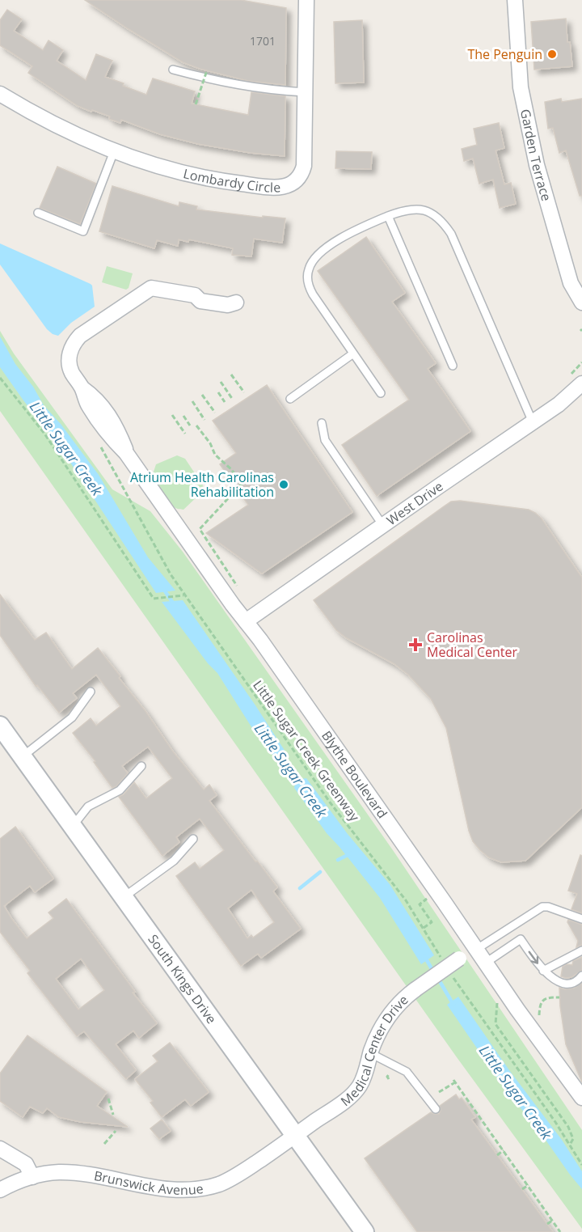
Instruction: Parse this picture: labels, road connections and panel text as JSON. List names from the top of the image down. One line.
{"streets":{"street":["Garden Terrace","Lombardy Circle","West Drive","Blythe Boulevard","South Kings Drive","Medical Center Drive","Brunswick Avenue"],"path":["Little Sugar Creek Greenway"]},"crossings":[["West Drive","Blythe Boulevard"],["Blythe Boulevard","Medical Center Drive"],["South Kings Drive","Medical Center Drive"],["South Kings Drive","Brunswick Avenue"],["Medical Center Drive","Brunswick Avenue"]],"water":["Little Sugar Creek"],"places":{"other":["The Penguin","Atrium Health Carolinas Rehabilitation"],"health":["Carolinas Medical Center"]},"house_numbers":["1701"]}
